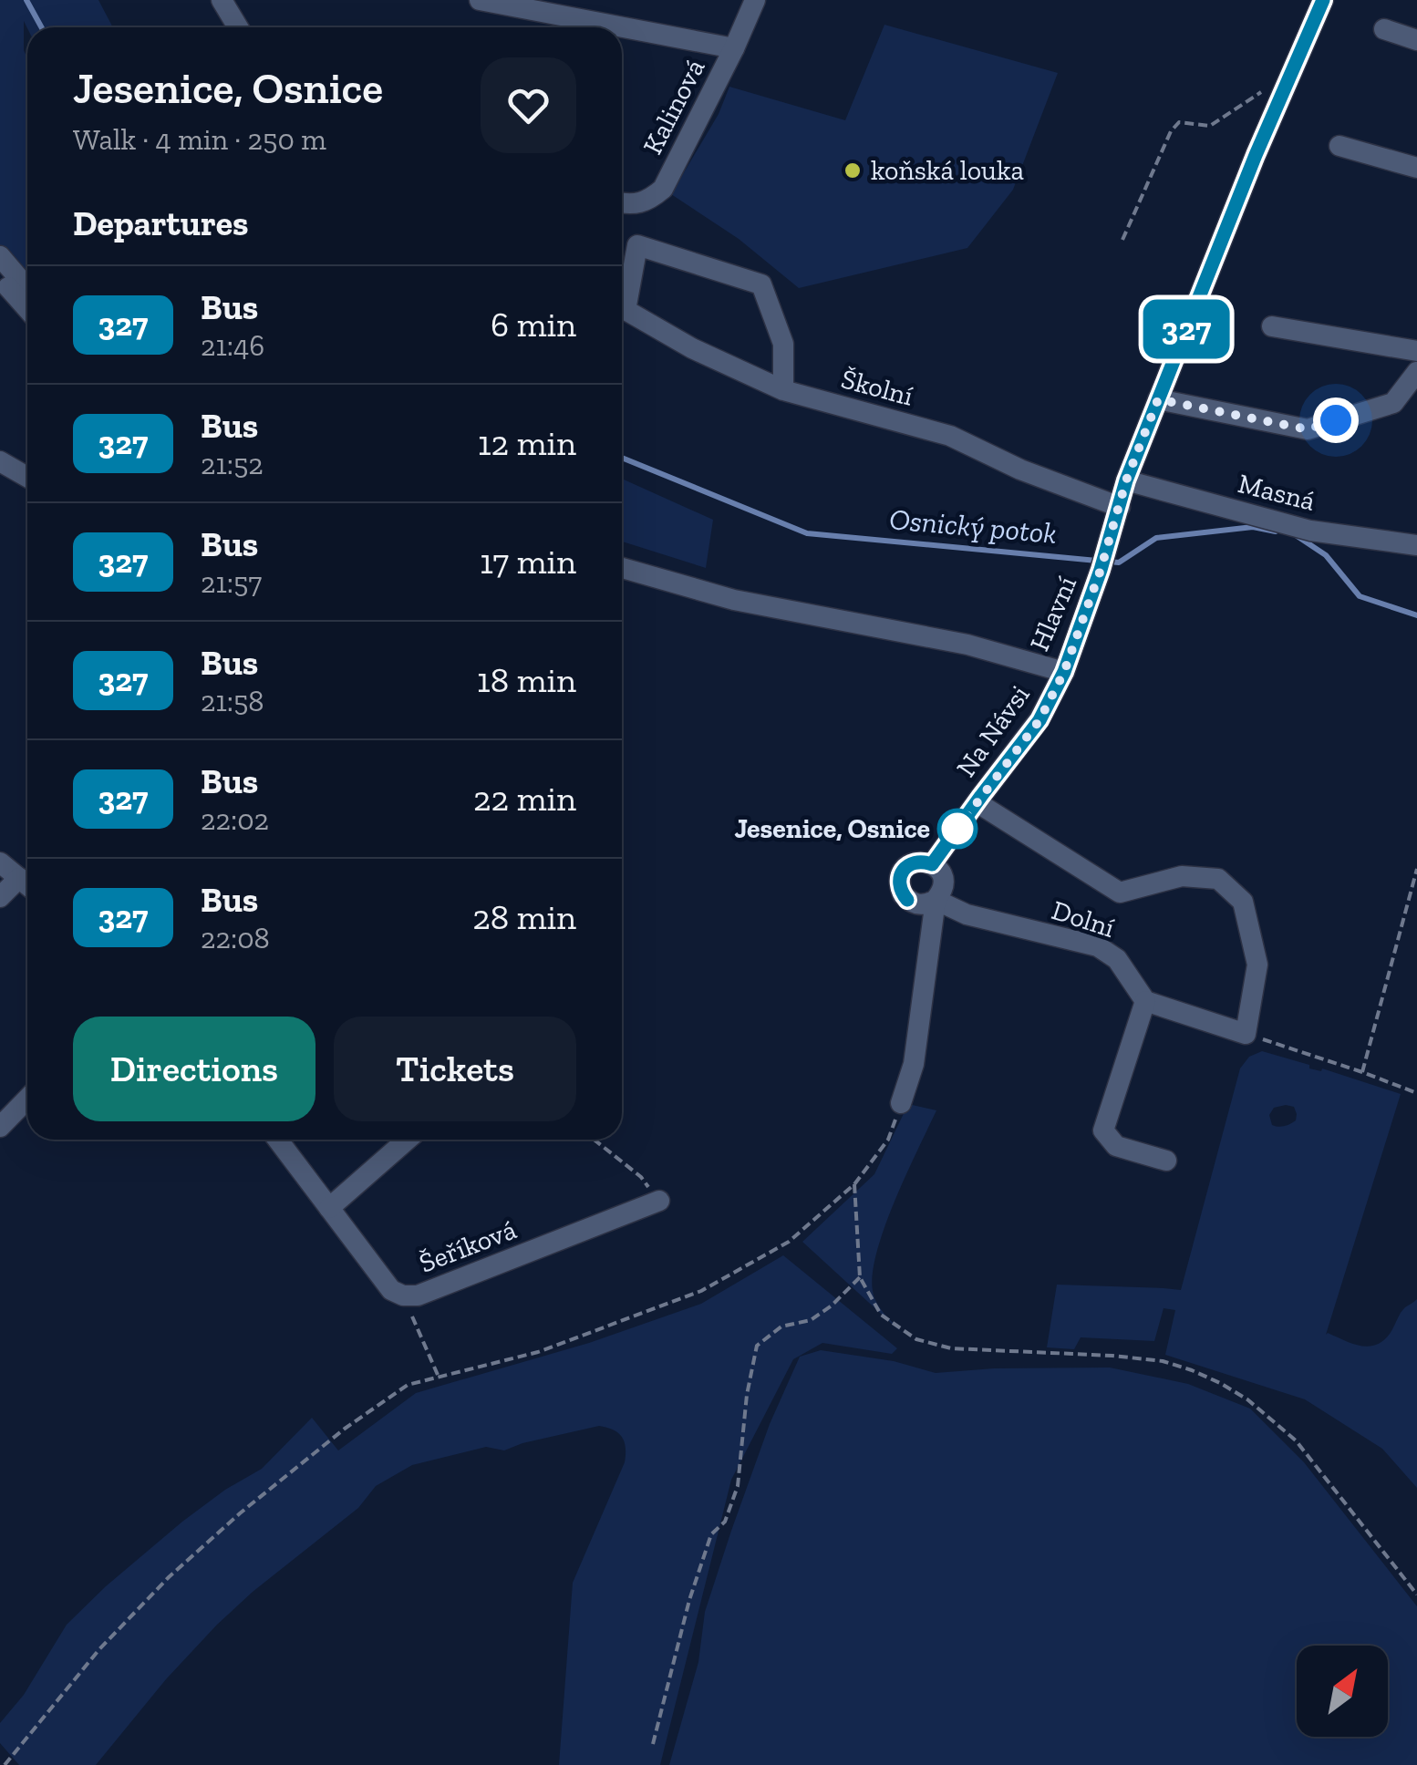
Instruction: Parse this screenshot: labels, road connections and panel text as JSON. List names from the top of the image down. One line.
{"streets":{"street":["Kalinová","Školní","Masná","Hlavní","Na Návsi","Dolní","Šeříková"]},"crossings":[["Školní","Hlavní"],["Masná","Hlavní"],["Hlavní","Na Návsi"],["Na Návsi","Dolní"]],"water":["Osnický potok"],"places":["koňská louka","Jesenice, Osnice"],"lines":["bus line 327"],"north":"top right","page":{"on_map":"327","heading":[["Jesenice, Osnice","Walk · 4 min · 250 m"],"Departures"],"list":[{"mark":"327","name":"Bus","note":"21:46","value":"6 min"},{"mark":"327","name":"Bus","note":"21:52","value":"12 min"},{"mark":"327","name":"Bus","note":"21:57","value":"17 min"},{"mark":"327","name":"Bus","note":"21:58","value":"18 min"},{"mark":"327","name":"Bus","note":"22:02","value":"22 min"},{"mark":"327","name":"Bus","note":"22:08","value":"28 min"}],"buttons":["Directions","Tickets"]}}
